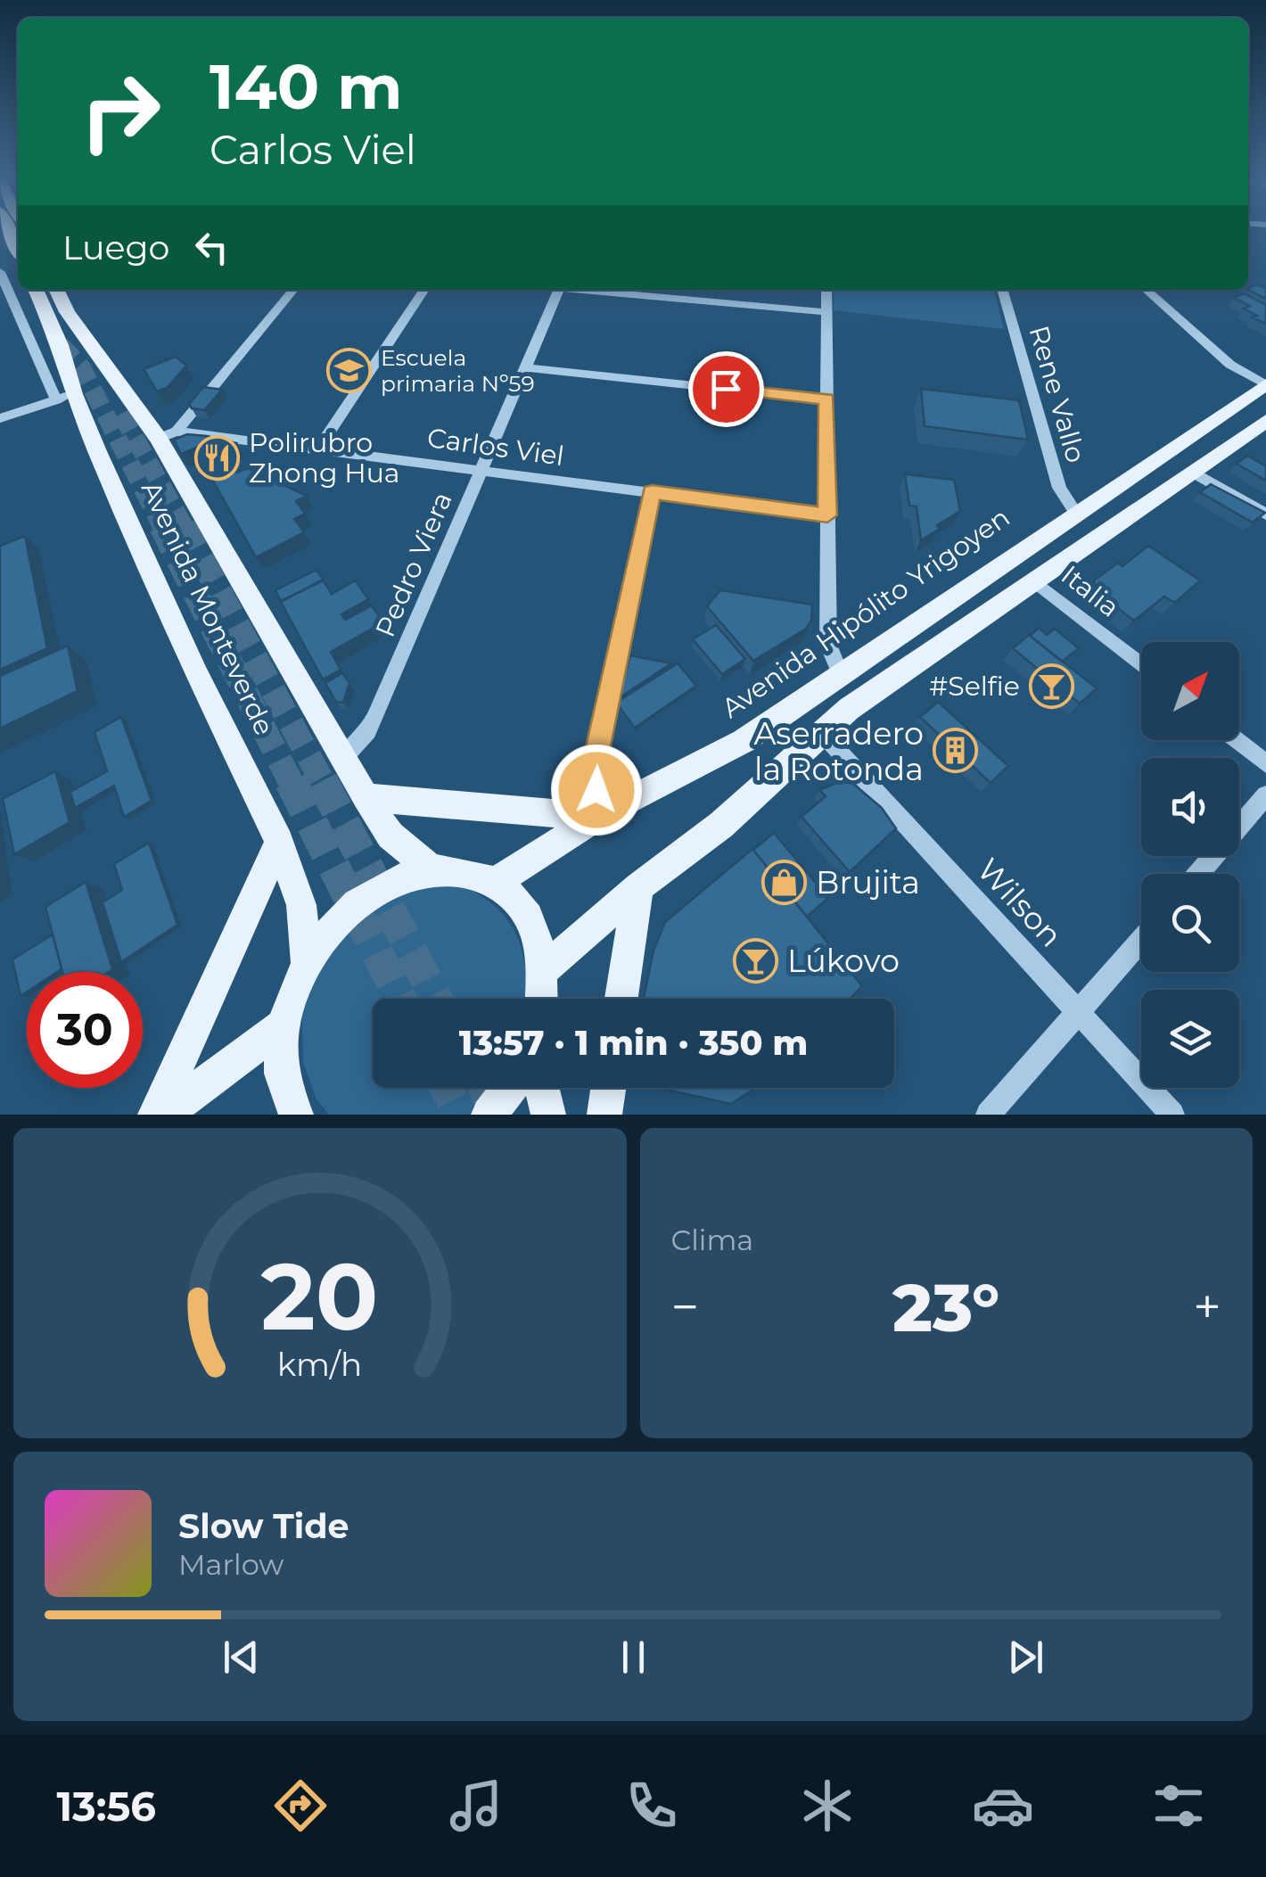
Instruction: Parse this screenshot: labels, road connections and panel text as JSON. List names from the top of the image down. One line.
{"streets":{"main road":["Avenida Monteverde","Avenida Hipólito Yrigoyen"],"street":["Rene Vallo","Carlos Viel","Pedro Viera","Italia","Wilson"]},"crossings":[["Rene Vallo","Avenida Hipólito Yrigoyen"],["Carlos Viel","Pedro Viera"],["Carlos Viel","Avenida Monteverde"],["Pedro Viera","Avenida Monteverde"]],"places":{"school or university":["Escuela primaria Nº59"],"restaurant":["Polirubro Zhong Hua"],"bar":["#Selfie","Lúkovo"],"building":["Aserradero la Rotonda"],"shop":["Brujita"]},"north":"top right","page":{"turn":["140 m","Carlos Viel"],"then":"Luego","limit":"30","trip":"13:57 · 1 min · 350 m","tile":"Clima","heat":["−","23°","+"],"song":["Slow Tide","Marlow"],"tabs":"13:56","gauge":["20","km/h"]}}
